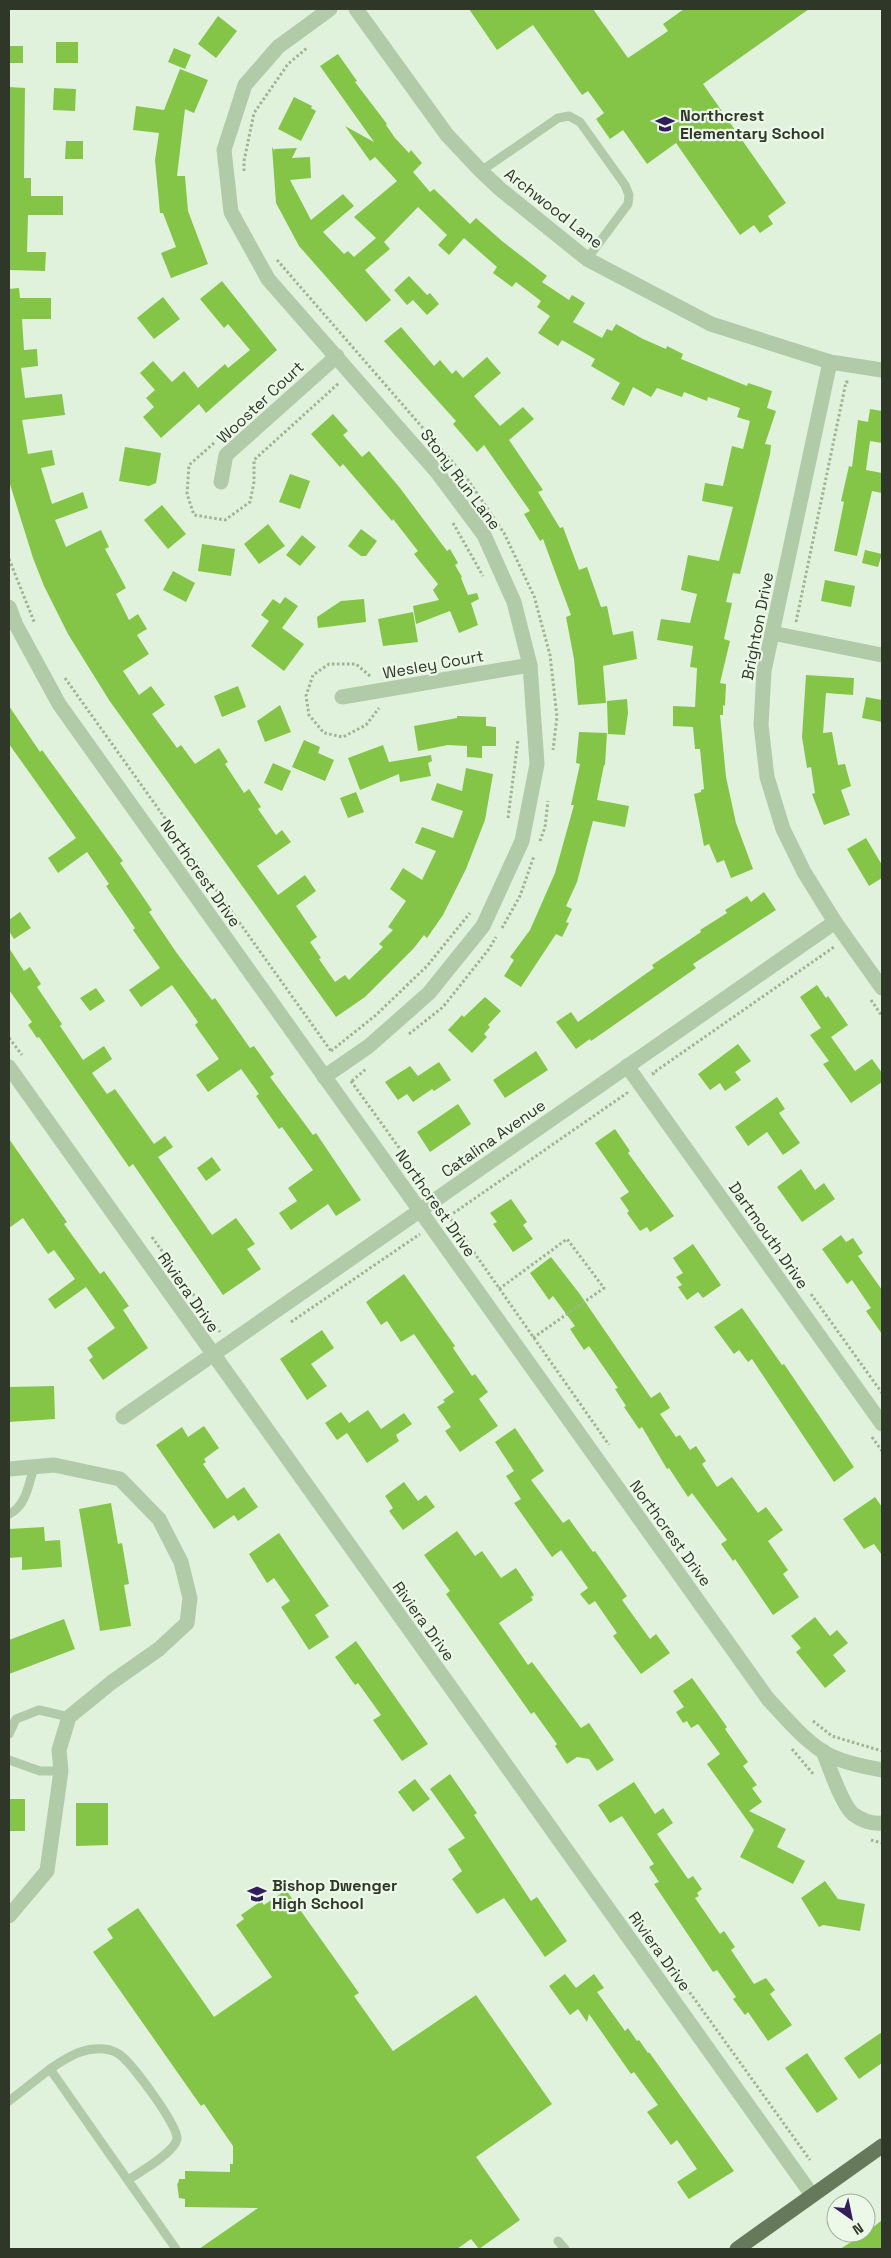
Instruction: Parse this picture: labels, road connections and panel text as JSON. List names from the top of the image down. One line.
{"streets":{"street":["Archwood Lane","Wooster Court","Stony Run Lane","Brighton Drive","Wesley Court","Northcrest Drive","Catalina Avenue","Dartmouth Drive","Riviera Drive"]},"crossings":[["Archwood Lane","Brighton Drive"],["Wooster Court","Stony Run Lane"],["Stony Run Lane","Wesley Court"],["Stony Run Lane","Northcrest Drive"],["Brighton Drive","Catalina Avenue"],["Northcrest Drive","Catalina Avenue"],["Catalina Avenue","Dartmouth Drive"],["Catalina Avenue","Riviera Drive"]],"places":{"school or university":["Northcrest Elementary School","Bishop Dwenger High School"]},"north":"bottom right"}
